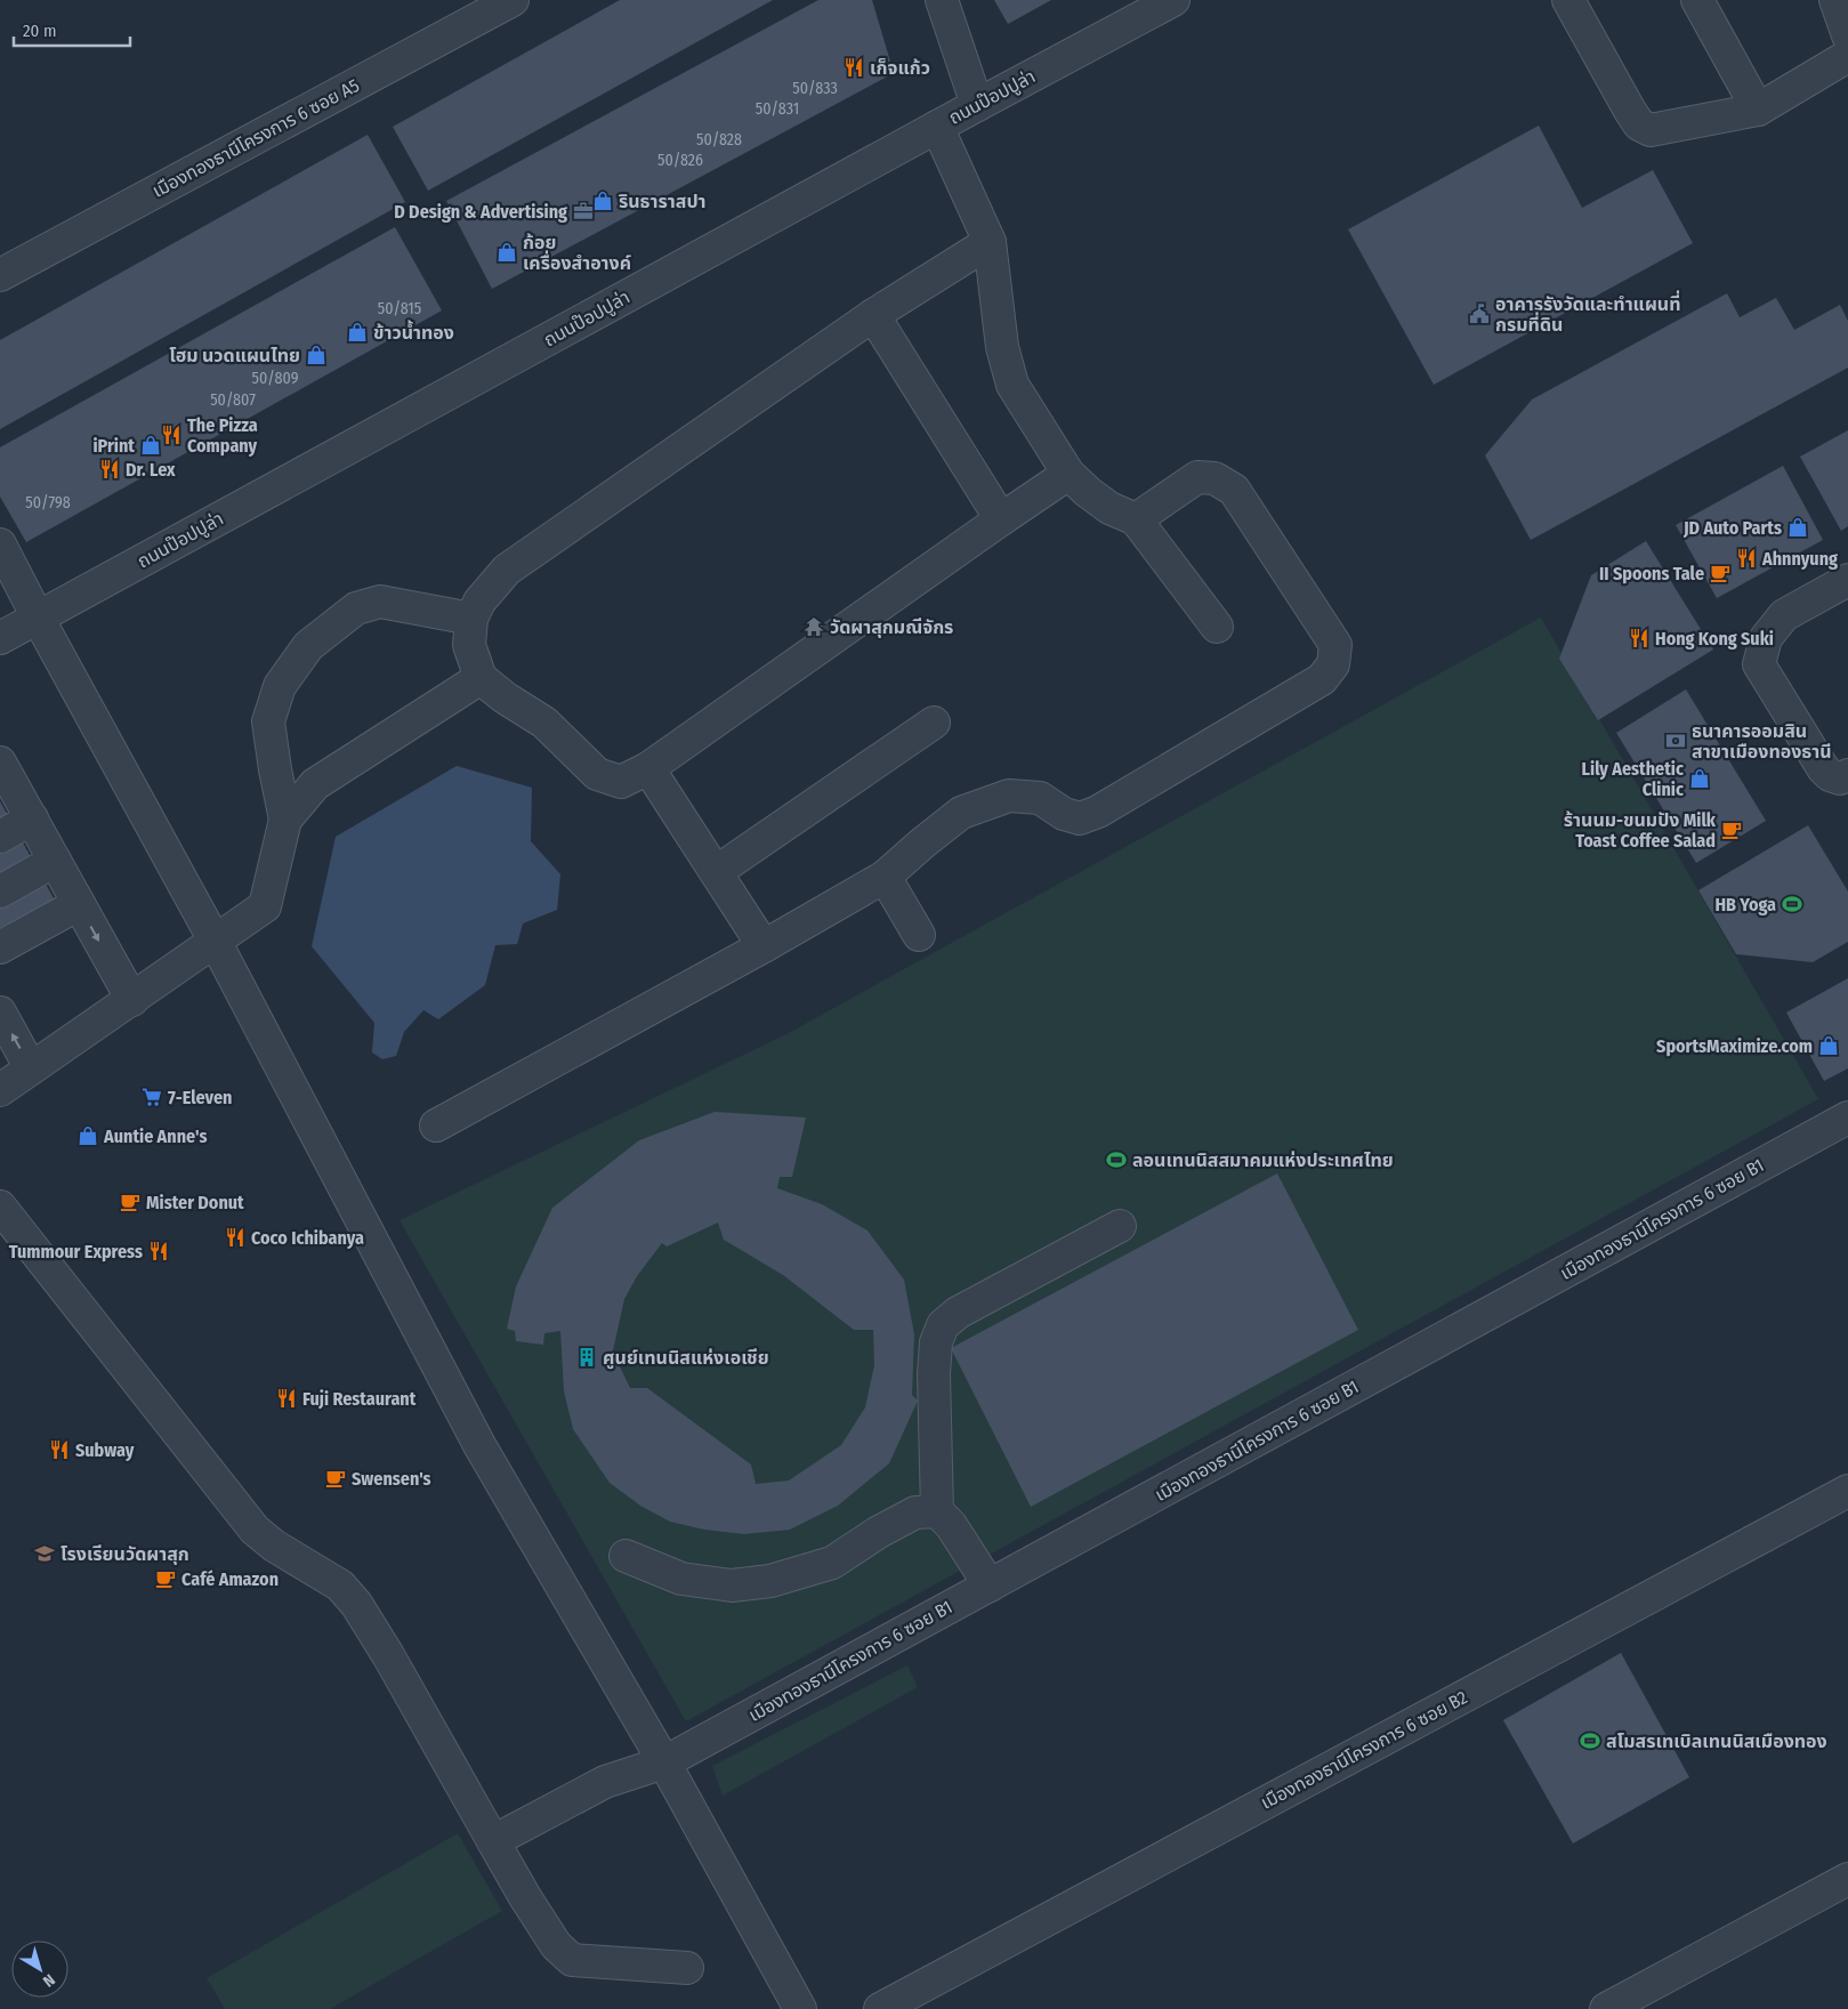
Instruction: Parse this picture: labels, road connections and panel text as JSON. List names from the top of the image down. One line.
{"streets":{"street":["ถนนป๊อปปูล่า","เมืองทองธานีโครงการ 6 ซอย A5","เมืองทองธานีโครงการ 6 ซอย B1","เมืองทองธานีโครงการ 6 ซอย B2"]},"places":{"restaurant":["เก็จแก้ว","The Pizza Company","Dr. Lex","Ahnnyung","Hong Kong Suki","Coco Ichibanya","Tummour Express","Fuji Restaurant","Subway"],"shop":["รินธาราสปา","ก้อย เครื่องสำอางค์","ข้าวน้ำทอง","โฮม นวดแผนไทย","iPrint","JD Auto Parts","Lily Aesthetic Clinic","SportsMaximize.com","Auntie Anne's"],"office":["D Design & Advertising"],"public building":["อาคารรังวัดและทำแผนที่ กรมที่ดิน"],"cafe":["II Spoons Tale","ร้านนม-ขนมปัง Milk Toast Coffee Salad","Mister Donut","Swensen's","Café Amazon"],"temple":["วัดผาสุกมณีจักร"],"bank":["ธนาคารออมสิน สาขาเมืองทองธานี"],"sports":["HB Yoga","ลอนเทนนิสสมาคมแห่งประเทศไทย","สโมสรเทเบิลเทนนิสเมืองทอง"],"supermarket":["7-Eleven"],"building":["ศูนย์เทนนิสแห่งเอเชีย"],"school or university":["โรงเรียนวัดผาสุก"]},"house_numbers":["50/833","50/831","50/828","50/826","50/815","50/809","50/807","50/798"],"scale_bar":"20 m","north":"bottom right"}
